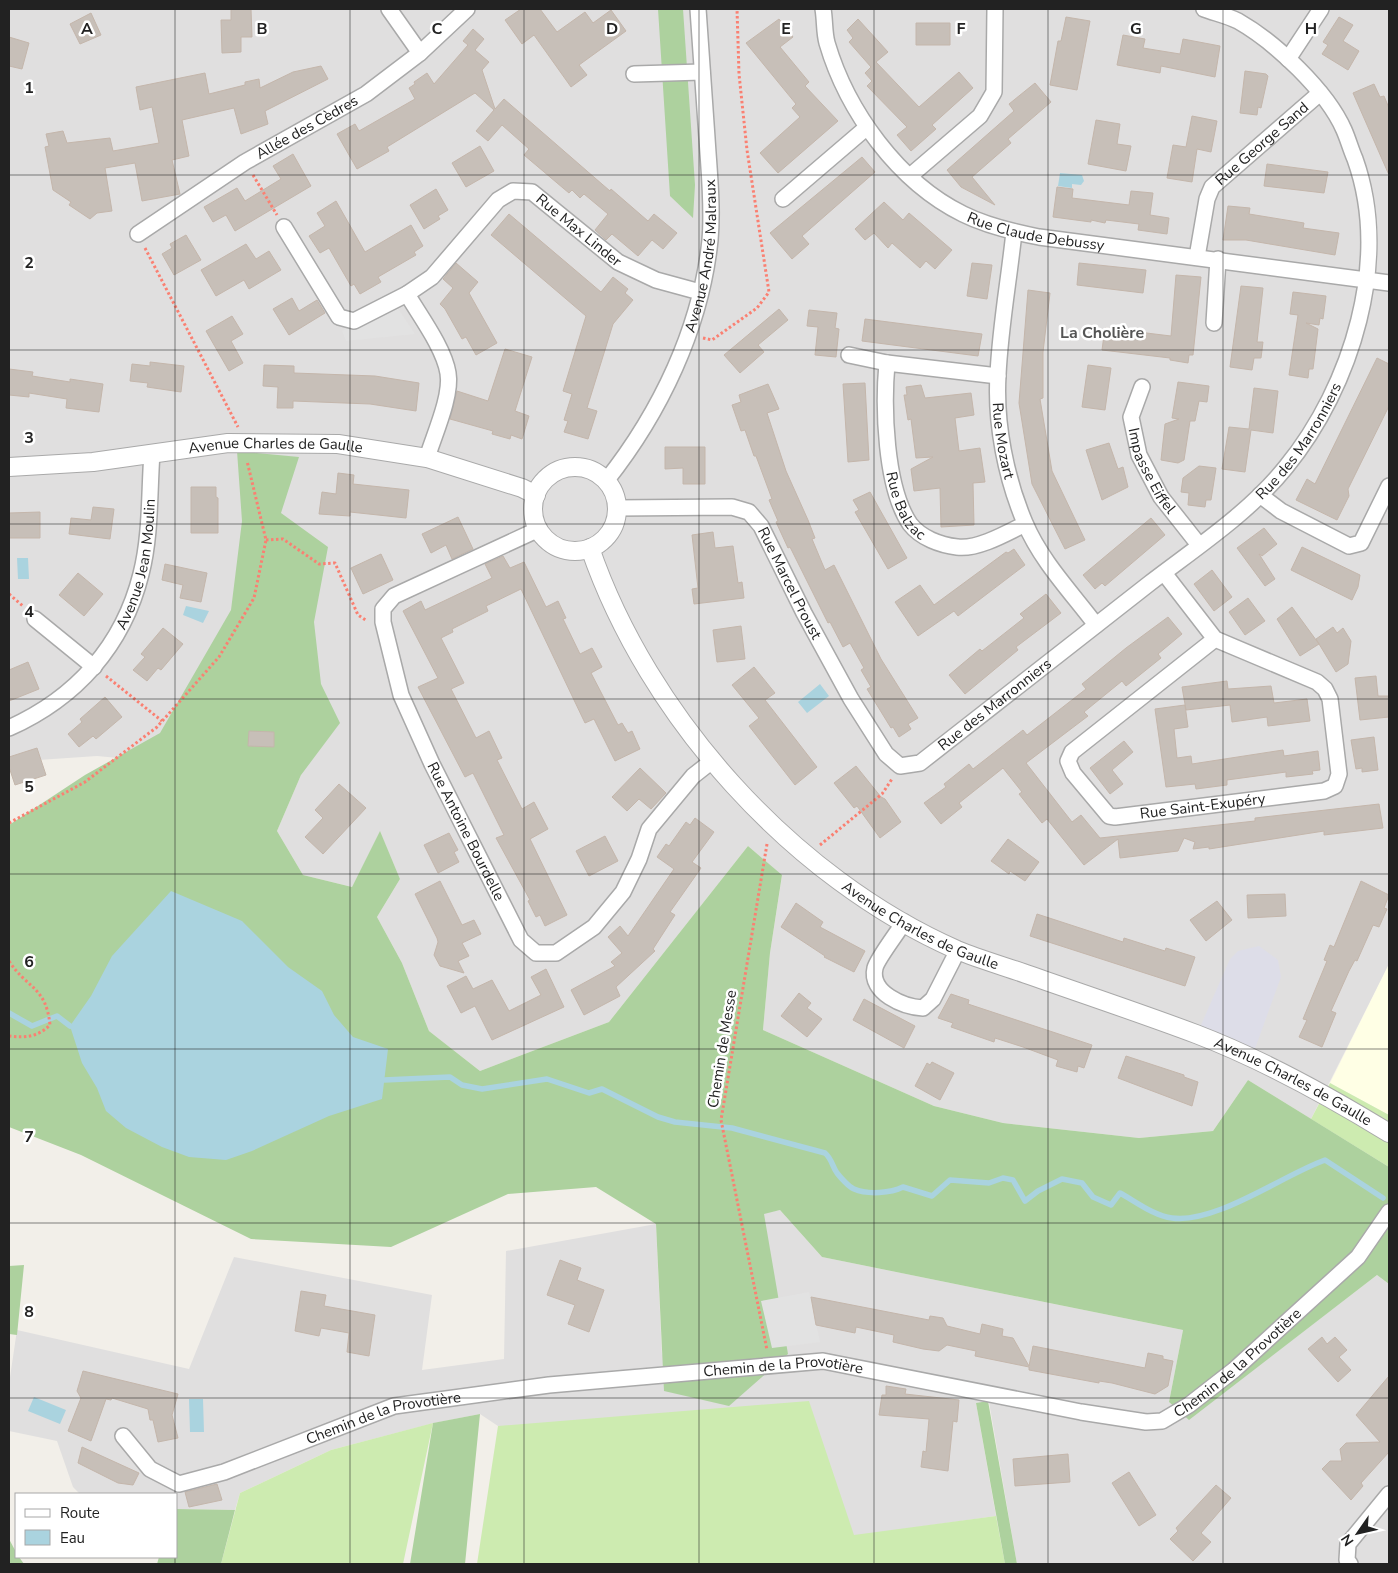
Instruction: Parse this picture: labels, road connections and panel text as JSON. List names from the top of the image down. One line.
{"streets":{"street":["Allée des Cèdres","Rue George Sand","Rue Max Linder","Rue Claude Debussy","Avenue André Malraux","Rue des Marronniers","Rue Mozart","Avenue Charles de Gaulle","Impasse Eiffel","Rue Balzac","Avenue Jean Moulin","Rue Marcel Proust","Rue Saint-Exupéry","Rue Antoine Bourdelle","Chemin de la Provotière"],"path":["Chemin de Messe"]},"crossings":[["Rue George Sand","Rue Claude Debussy"],["Rue George Sand","Rue des Marronniers"],["Rue Max Linder","Avenue André Malraux"],["Rue Claude Debussy","Rue des Marronniers"],["Rue Claude Debussy","Rue Mozart"],["Avenue André Malraux","Avenue Charles de Gaulle"],["Avenue André Malraux","Rue Marcel Proust"],["Rue des Marronniers","Rue Mozart"],["Rue des Marronniers","Impasse Eiffel"],["Rue des Marronniers","Rue Marcel Proust"],["Rue des Marronniers","Rue Saint-Exupéry"],["Rue Mozart","Rue Balzac"],["Avenue Charles de Gaulle","Avenue Jean Moulin"],["Avenue Charles de Gaulle","Rue Marcel Proust"],["Avenue Charles de Gaulle","Rue Antoine Bourdelle"],["Avenue Charles de Gaulle","Chemin de Messe"],["Chemin de Messe","Chemin de la Provotière"]],"districts":["La Cholière"],"legend":["Route","Eau"],"north":"bottom left","grid":{"columns":["A","B","C","D","E","F","G","H"],"rows":["1","2","3","4","5","6","7","8"]}}
